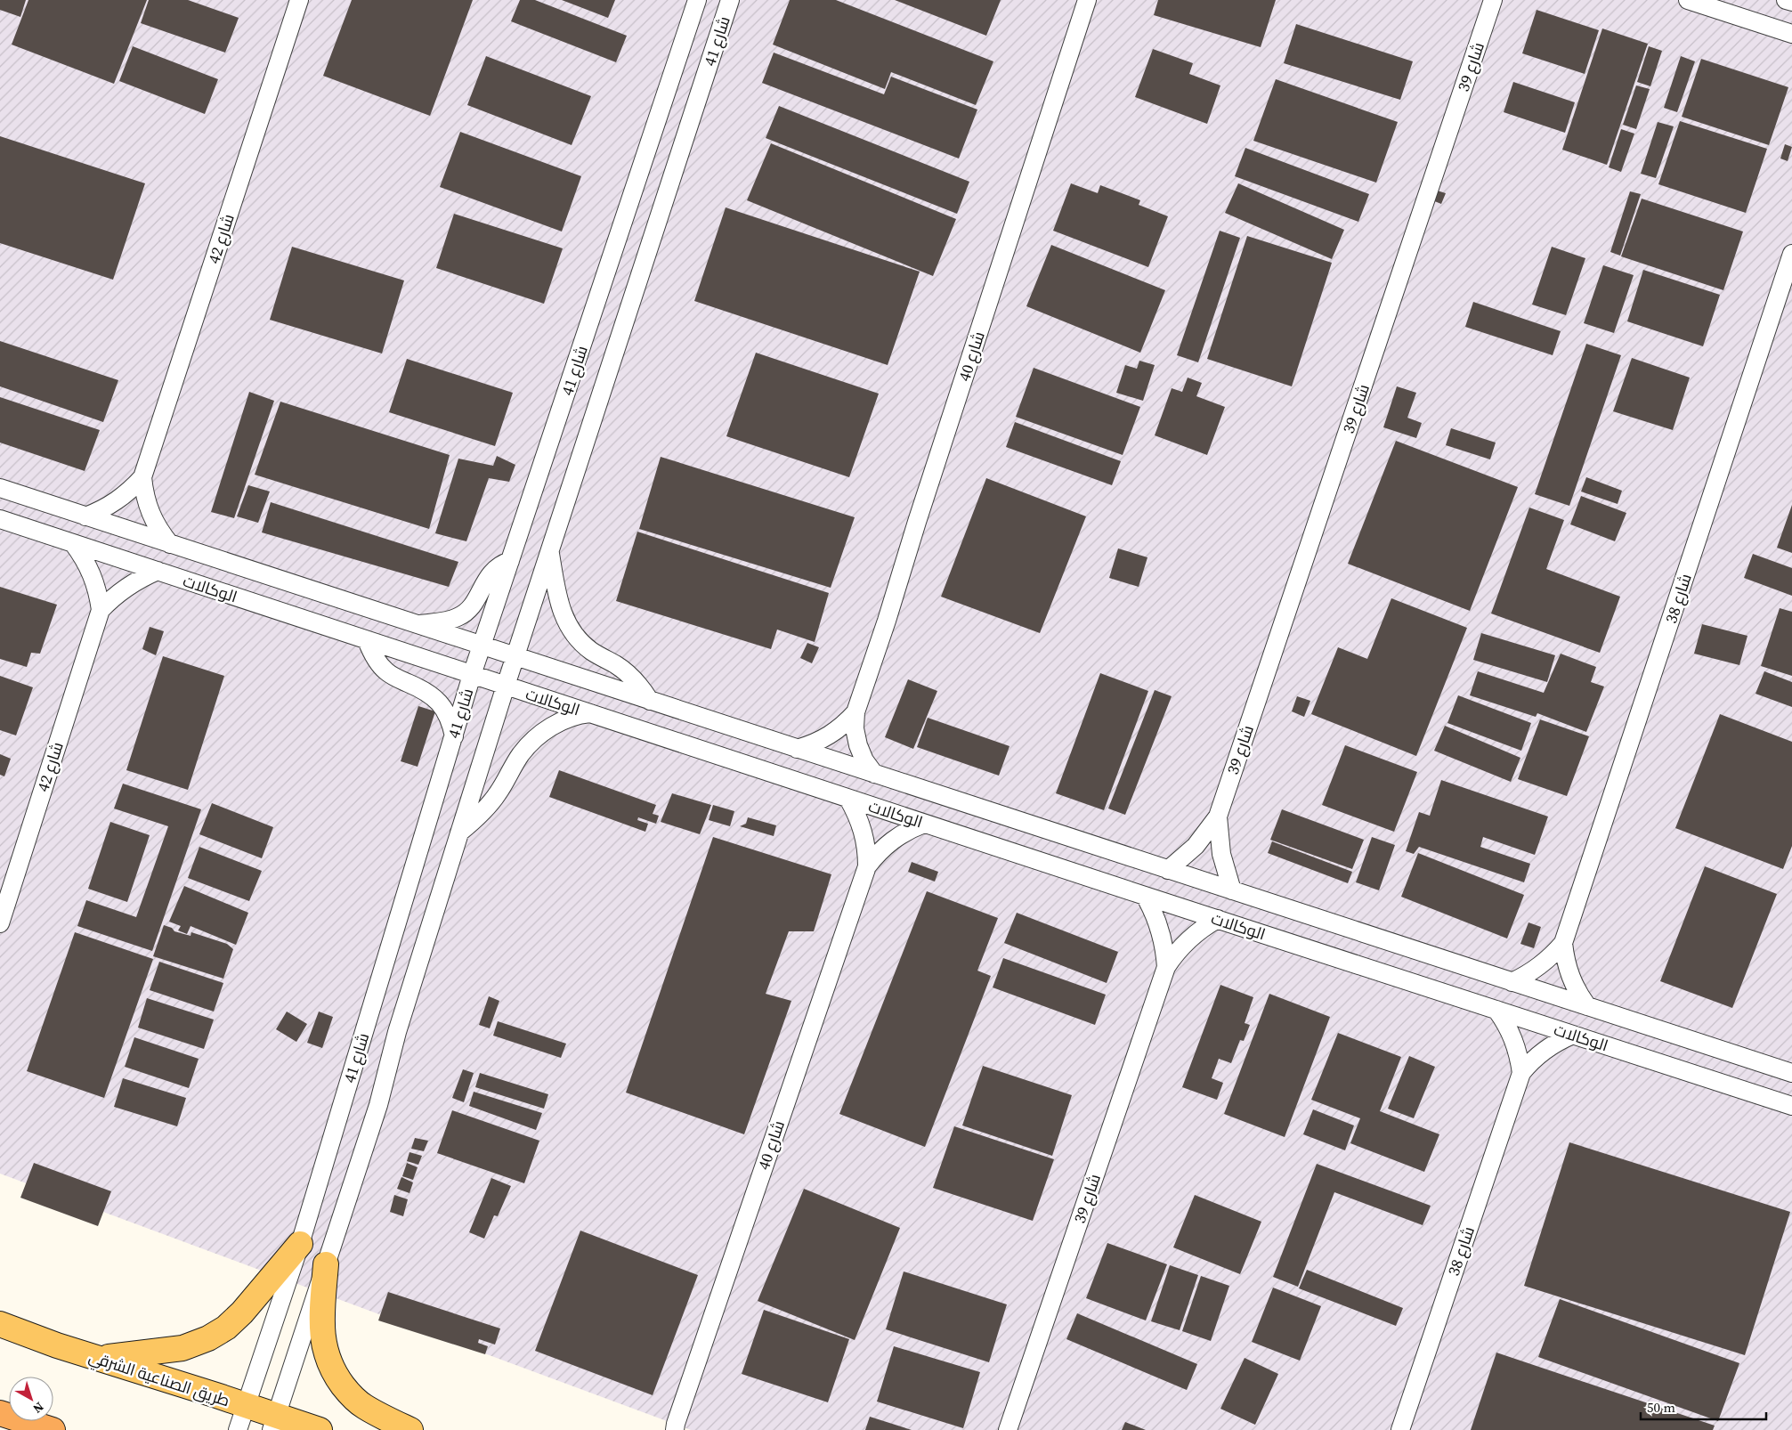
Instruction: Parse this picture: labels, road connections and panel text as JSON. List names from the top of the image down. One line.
{"streets":{"main road":["طريق الصناعية الشرقي"],"street":["شارع 41","شارع 39","شارع 42","شارع 40","الوكالات","شارع 38"]},"crossings":[["شارع 41","الوكالات"],["شارع 41","طريق الصناعية الشرقي"],["شارع 39","الوكالات"],["شارع 42","الوكالات"],["شارع 40","الوكالات"],["الوكالات","شارع 38"]],"scale_bar":"50 m","north":"bottom right"}
